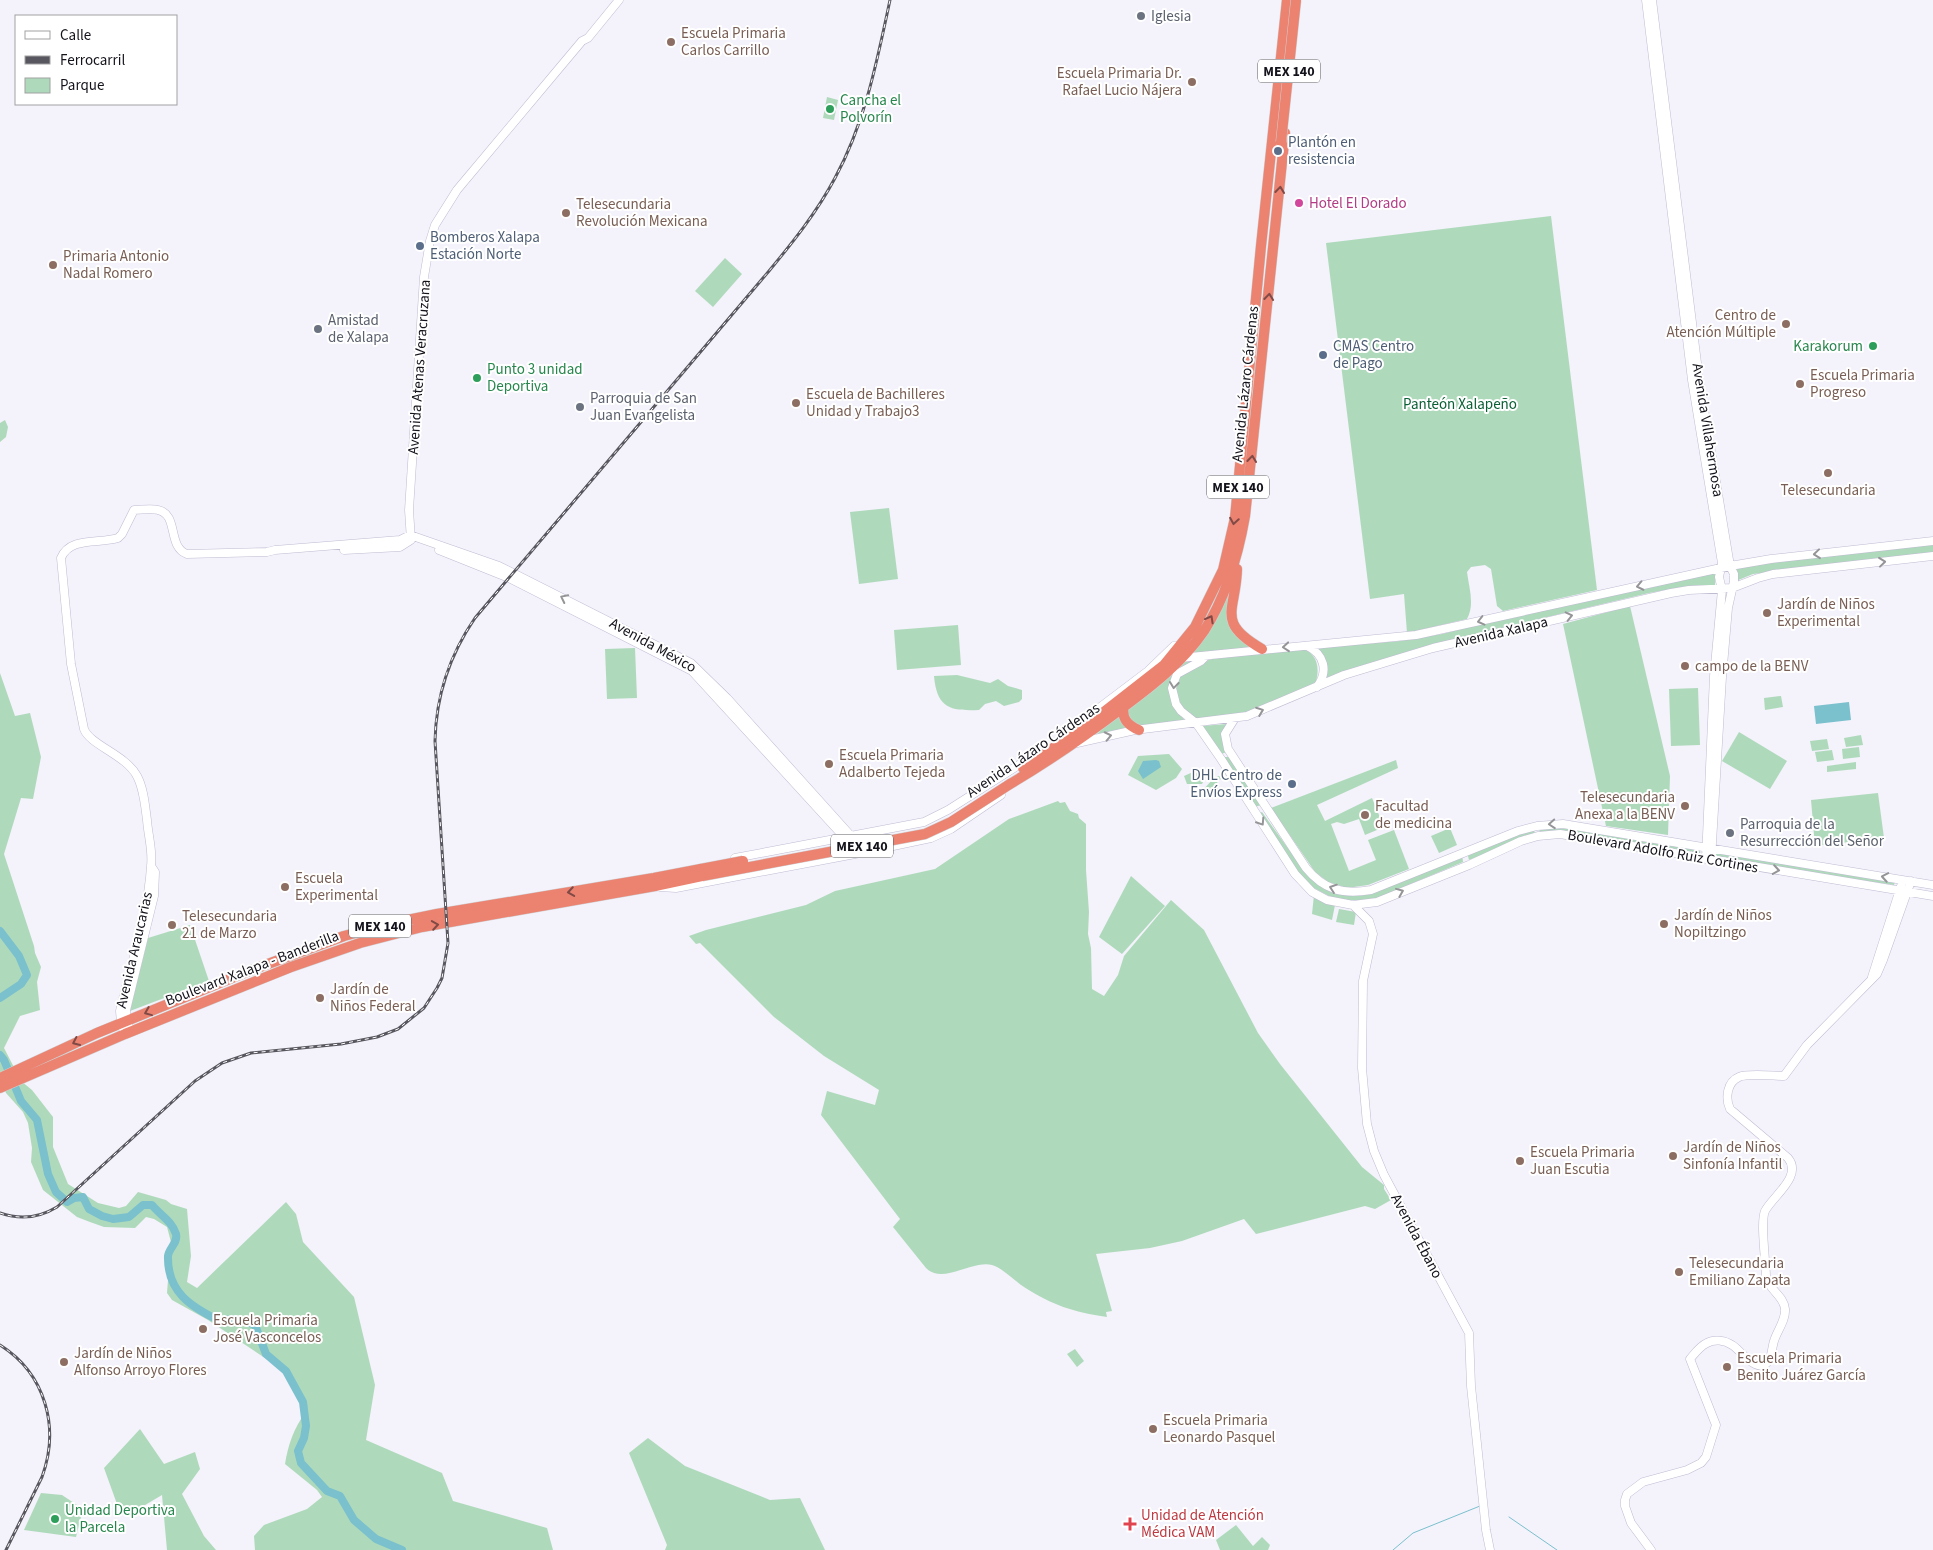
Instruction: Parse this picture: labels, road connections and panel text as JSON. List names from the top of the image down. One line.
{"streets":{"highway":["MEX 140","Avenida Lázaro Cárdenas","Boulevard Xalapa - Banderilla"],"main road":["Avenida Atenas Veracruzana","Avenida Villahermosa","Avenida Xalapa","Avenida México","Boulevard Adolfo Ruiz Cortines","Avenida Araucarias","Avenida Ébano"]},"crossings":[["Avenida Atenas Veracruzana","Avenida México"],["Avenida Atenas Veracruzana","Avenida Araucarias"],["Avenida Lázaro Cárdenas","Avenida Xalapa"],["Avenida Lázaro Cárdenas","Boulevard Xalapa - Banderilla"],["Avenida Villahermosa","Avenida Xalapa"],["Avenida Villahermosa","Boulevard Adolfo Ruiz Cortines"],["Avenida Xalapa","Boulevard Adolfo Ruiz Cortines"],["Avenida México","Avenida Araucarias"],["Boulevard Adolfo Ruiz Cortines","Avenida Ébano"],["Avenida Araucarias","Boulevard Xalapa - Banderilla"]],"parks":["Panteón Xalapeño"],"places":{"other":["Iglesia","Escuela Primaria Carlos Carrillo","Escuela Primaria Dr. Rafael Lucio Nájera","Cancha el Polvorín","Plantón en resistencia","Hotel El Dorado","Telesecundaria Revolución Mexicana","Bomberos Xalapa Estación Norte","Primaria Antonio Nadal Romero","Centro de Atención Múltiple","Amistad de Xalapa","Karakorum","CMAS Centro de Pago","Punto 3 unidad Deportiva","Escuela Primaria Progreso","Escuela de Bachilleres Unidad y Trabajo3","Parroquia de San Juan Evangelista","Telesecundaria","Jardín de Niños Experimental","campo de la BENV","Escuela Primaria Adalberto Tejeda","DHL Centro de Envíos Express","Telesecundaria Anexa a la BENV","Facultad de medicina","Parroquia de la Resurrección del Señor","Escuela Experimental","Jardín de Niños Nopiltzingo","Telesecundaria 21 de Marzo","Jardín de Niños Federal","Jardín de Niños Sinfonía Infantil","Escuela Primaria Juan Escutia","Telesecundaria Emiliano Zapata","Escuela Primaria José Vasconcelos","Jardín de Niños Alfonso Arroyo Flores","Escuela Primaria Benito Juárez García","Escuela Primaria Leonardo Pasquel","Unidad Deportiva la Parcela"],"health":["Unidad de Atención Médica VAM"]},"legend":["Calle","Ferrocarril","Parque"]}
